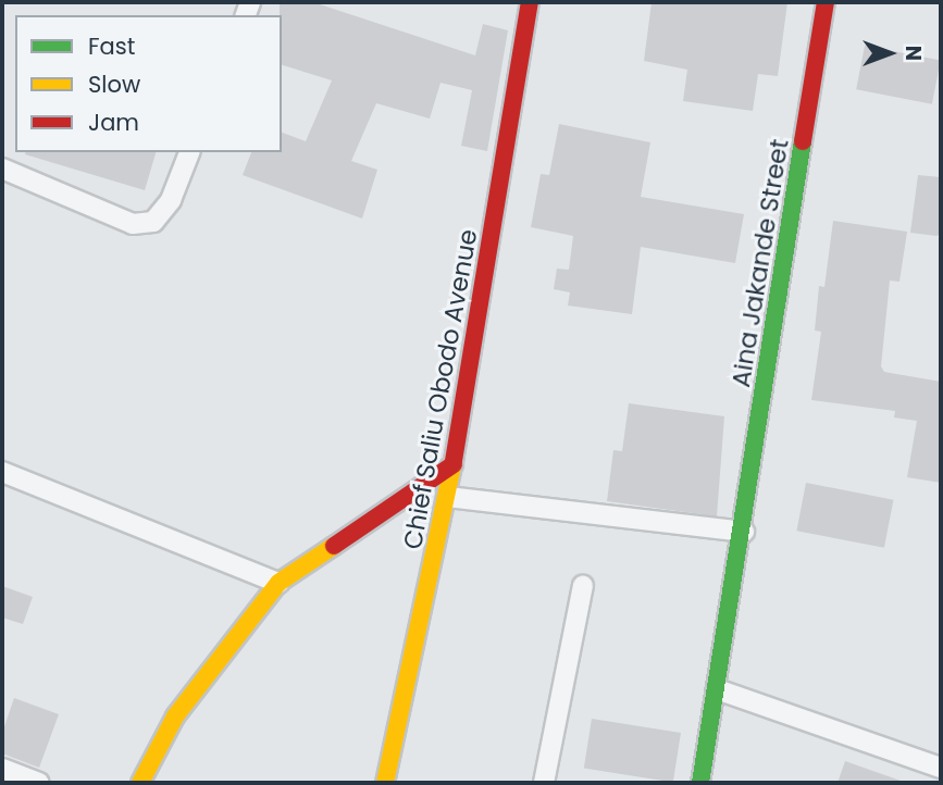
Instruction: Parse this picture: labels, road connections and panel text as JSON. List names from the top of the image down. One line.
{"streets":{"street":["Aina Jakande Street","Chief Saliu Obodo Avenue"]},"legend":["Fast","Slow","Jam"],"north":"right"}
